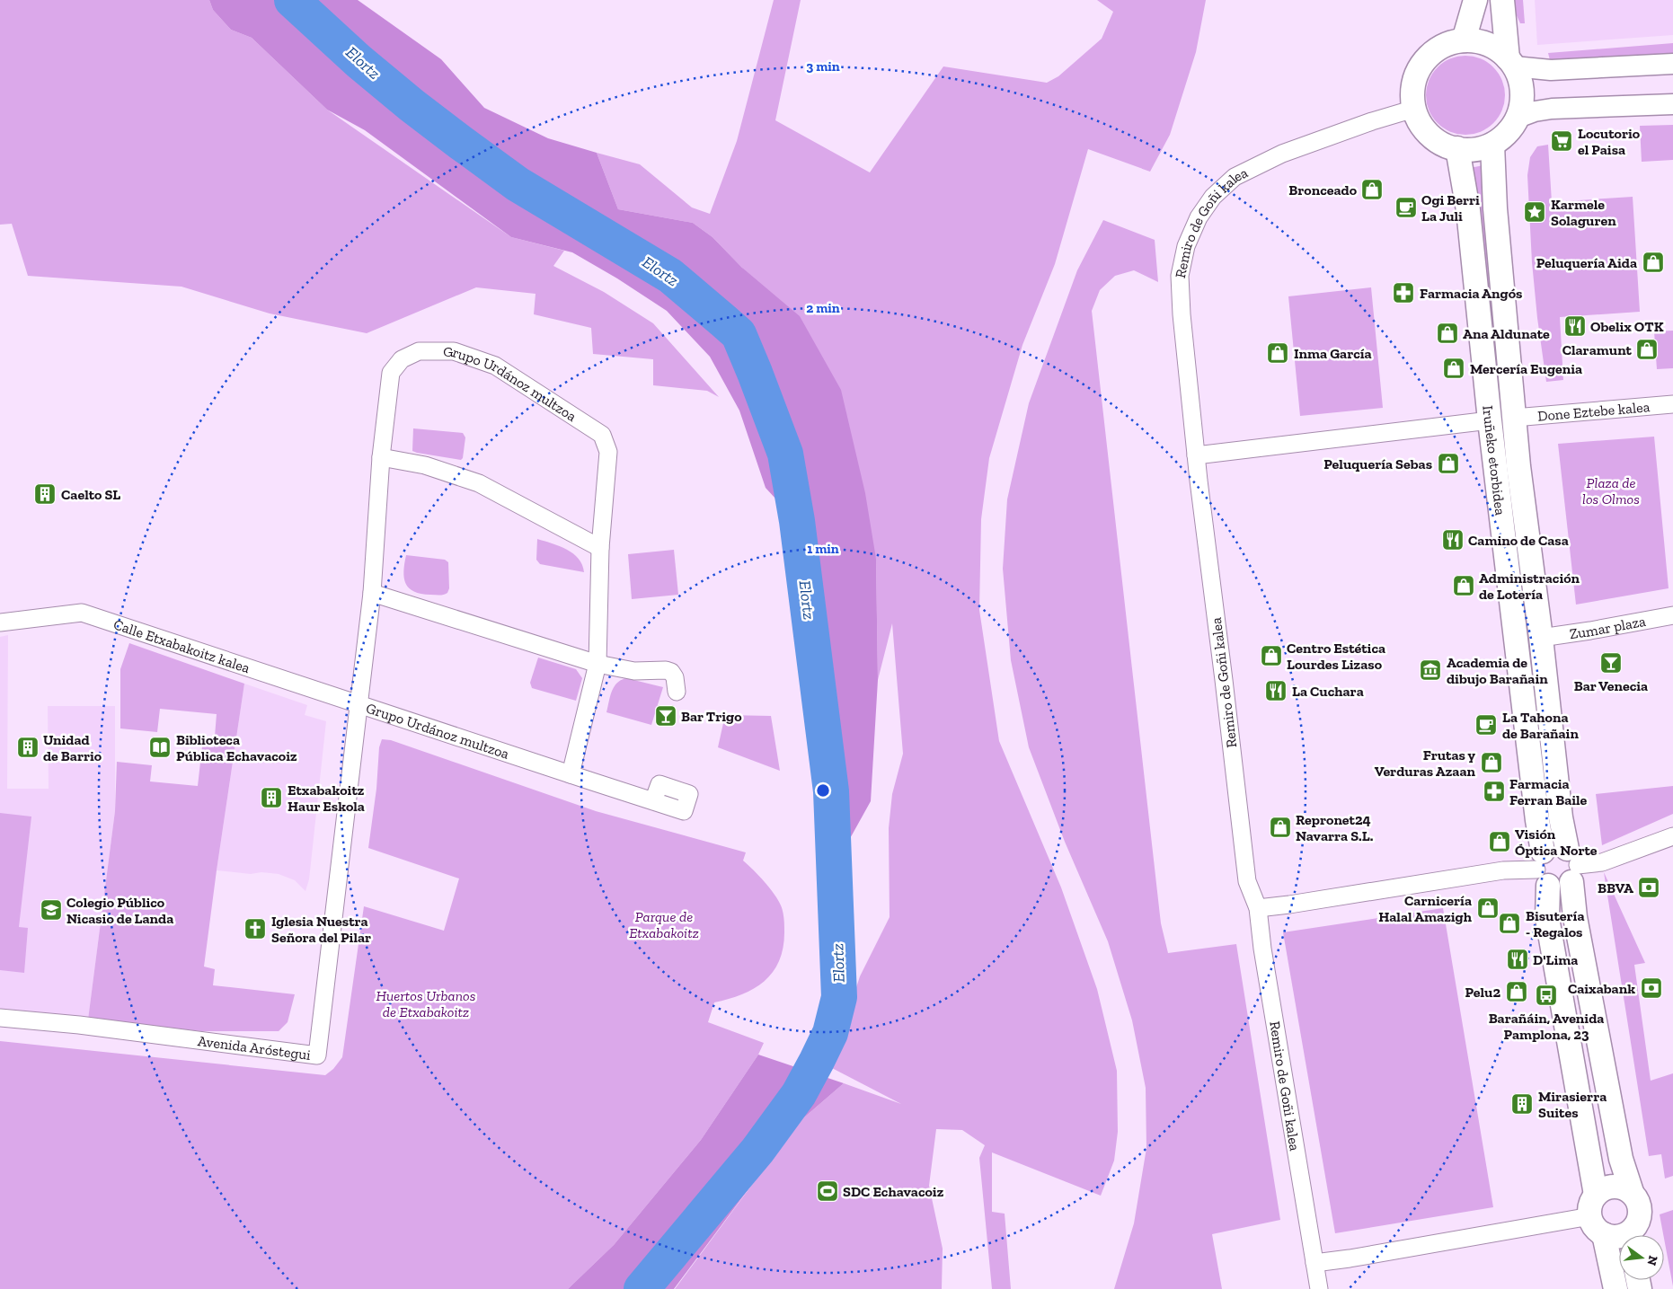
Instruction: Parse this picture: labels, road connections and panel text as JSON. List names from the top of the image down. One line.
{"streets":{"main road":["Iruñeko etorbidea"],"street":["Remiro de Goñi kalea","Grupo Urdánoz multzoa","Done Eztebe kalea","Zumar plaza","Calle Etxabakoitz kalea","Avenida Aróstegui"]},"crossings":[["Remiro de Goñi kalea","Iruñeko etorbidea"],["Grupo Urdánoz multzoa","Calle Etxabakoitz kalea"],["Grupo Urdánoz multzoa","Avenida Aróstegui"],["Done Eztebe kalea","Iruñeko etorbidea"],["Iruñeko etorbidea","Zumar plaza"],["Calle Etxabakoitz kalea","Avenida Aróstegui"]],"water":["Elortz"],"parks":["Plaza de los Olmos","Parque de Etxabakoitz","Huertos Urbanos de Etxabakoitz"],"places":{"supermarket":["Locutorio el Paisa"],"shop":["Bronceado","Peluquería Aida","Ana Aldunate","Claramunt","Inma García","Mercería Eugenia","Peluquería Sebas","Administración de Lotería","Centro Estética Lourdes Lizaso","Frutas y Verduras Azaan","Repronet24 Navarra S.L.","Visión Óptica Norte","Carnicería Halal Amazigh","Bisutería - Regalos","Pelu2"],"cafe":["Ogi Berri La Juli","La Tahona de Barañain"],"place":["Karmele Solaguren"],"pharmacy":["Farmacia Angós","Farmacia Ferran Baile"],"restaurant":["Obelix OTK","Camino de Casa","La Cuchara","D'Lima"],"building":["Caelto SL","Unidad de Barrio","Etxabakoitz Haur Eskola","Mirasierra Suites"],"bar":["Bar Venecia","Bar Trigo"],"museum":["Academia de dibujo Barañain"],"library":["Biblioteca Pública Echavacoiz"],"bank":["BBVA","Caixabank"],"school or university":["Colegio Público Nicasio de Landa"],"church":["Iglesia Nuestra Señora del Pilar"],"bus stop":["Barañáin, Avenida Pamplona, 23"],"sports":["SDC Echavacoiz"]},"north":"right","rings":["3 min","2 min","1 min"]}
